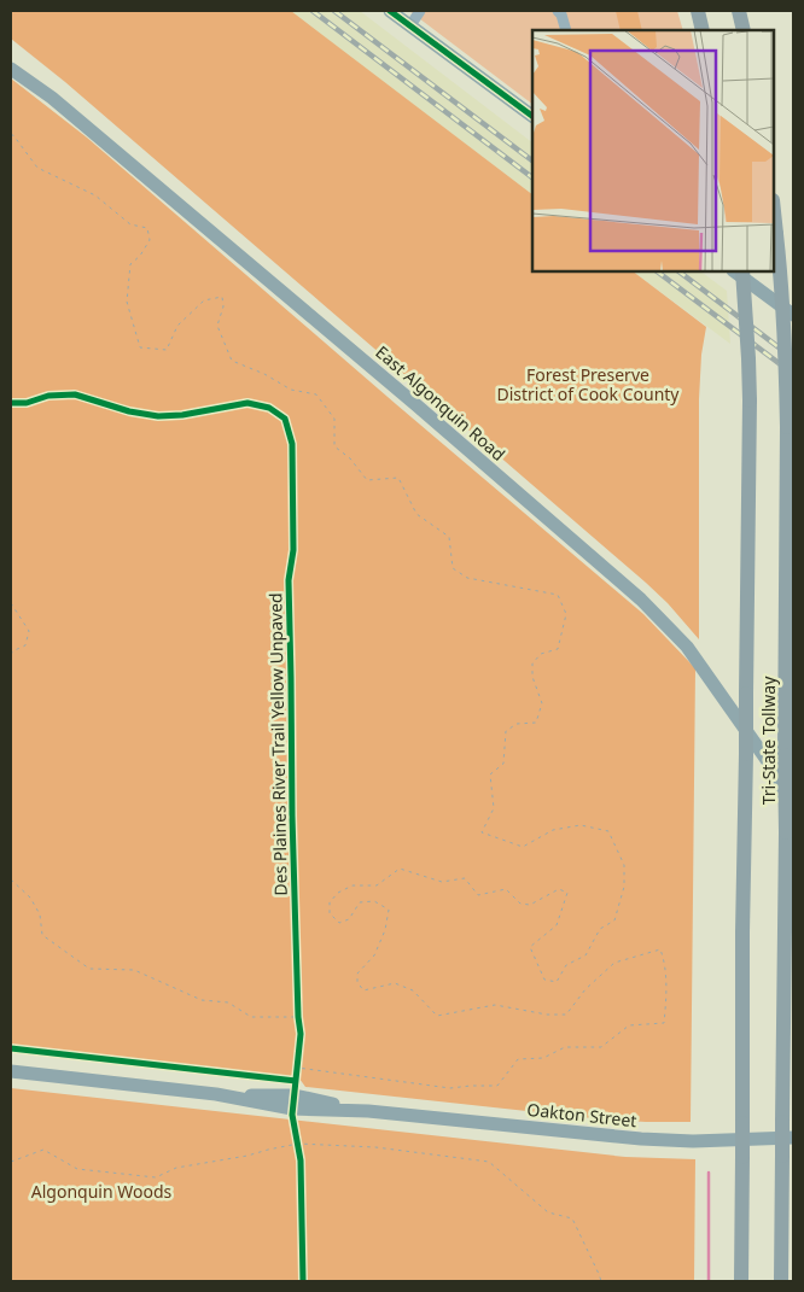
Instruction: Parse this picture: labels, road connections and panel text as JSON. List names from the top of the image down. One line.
{"streets":{"highway":["Tri-State Tollway"],"main road":["East Algonquin Road","Oakton Street"],"cycle path":["Des Plaines River Trail Yellow Unpaved"]},"parks":["Forest Preserve District of Cook County","Algonquin Woods"]}
